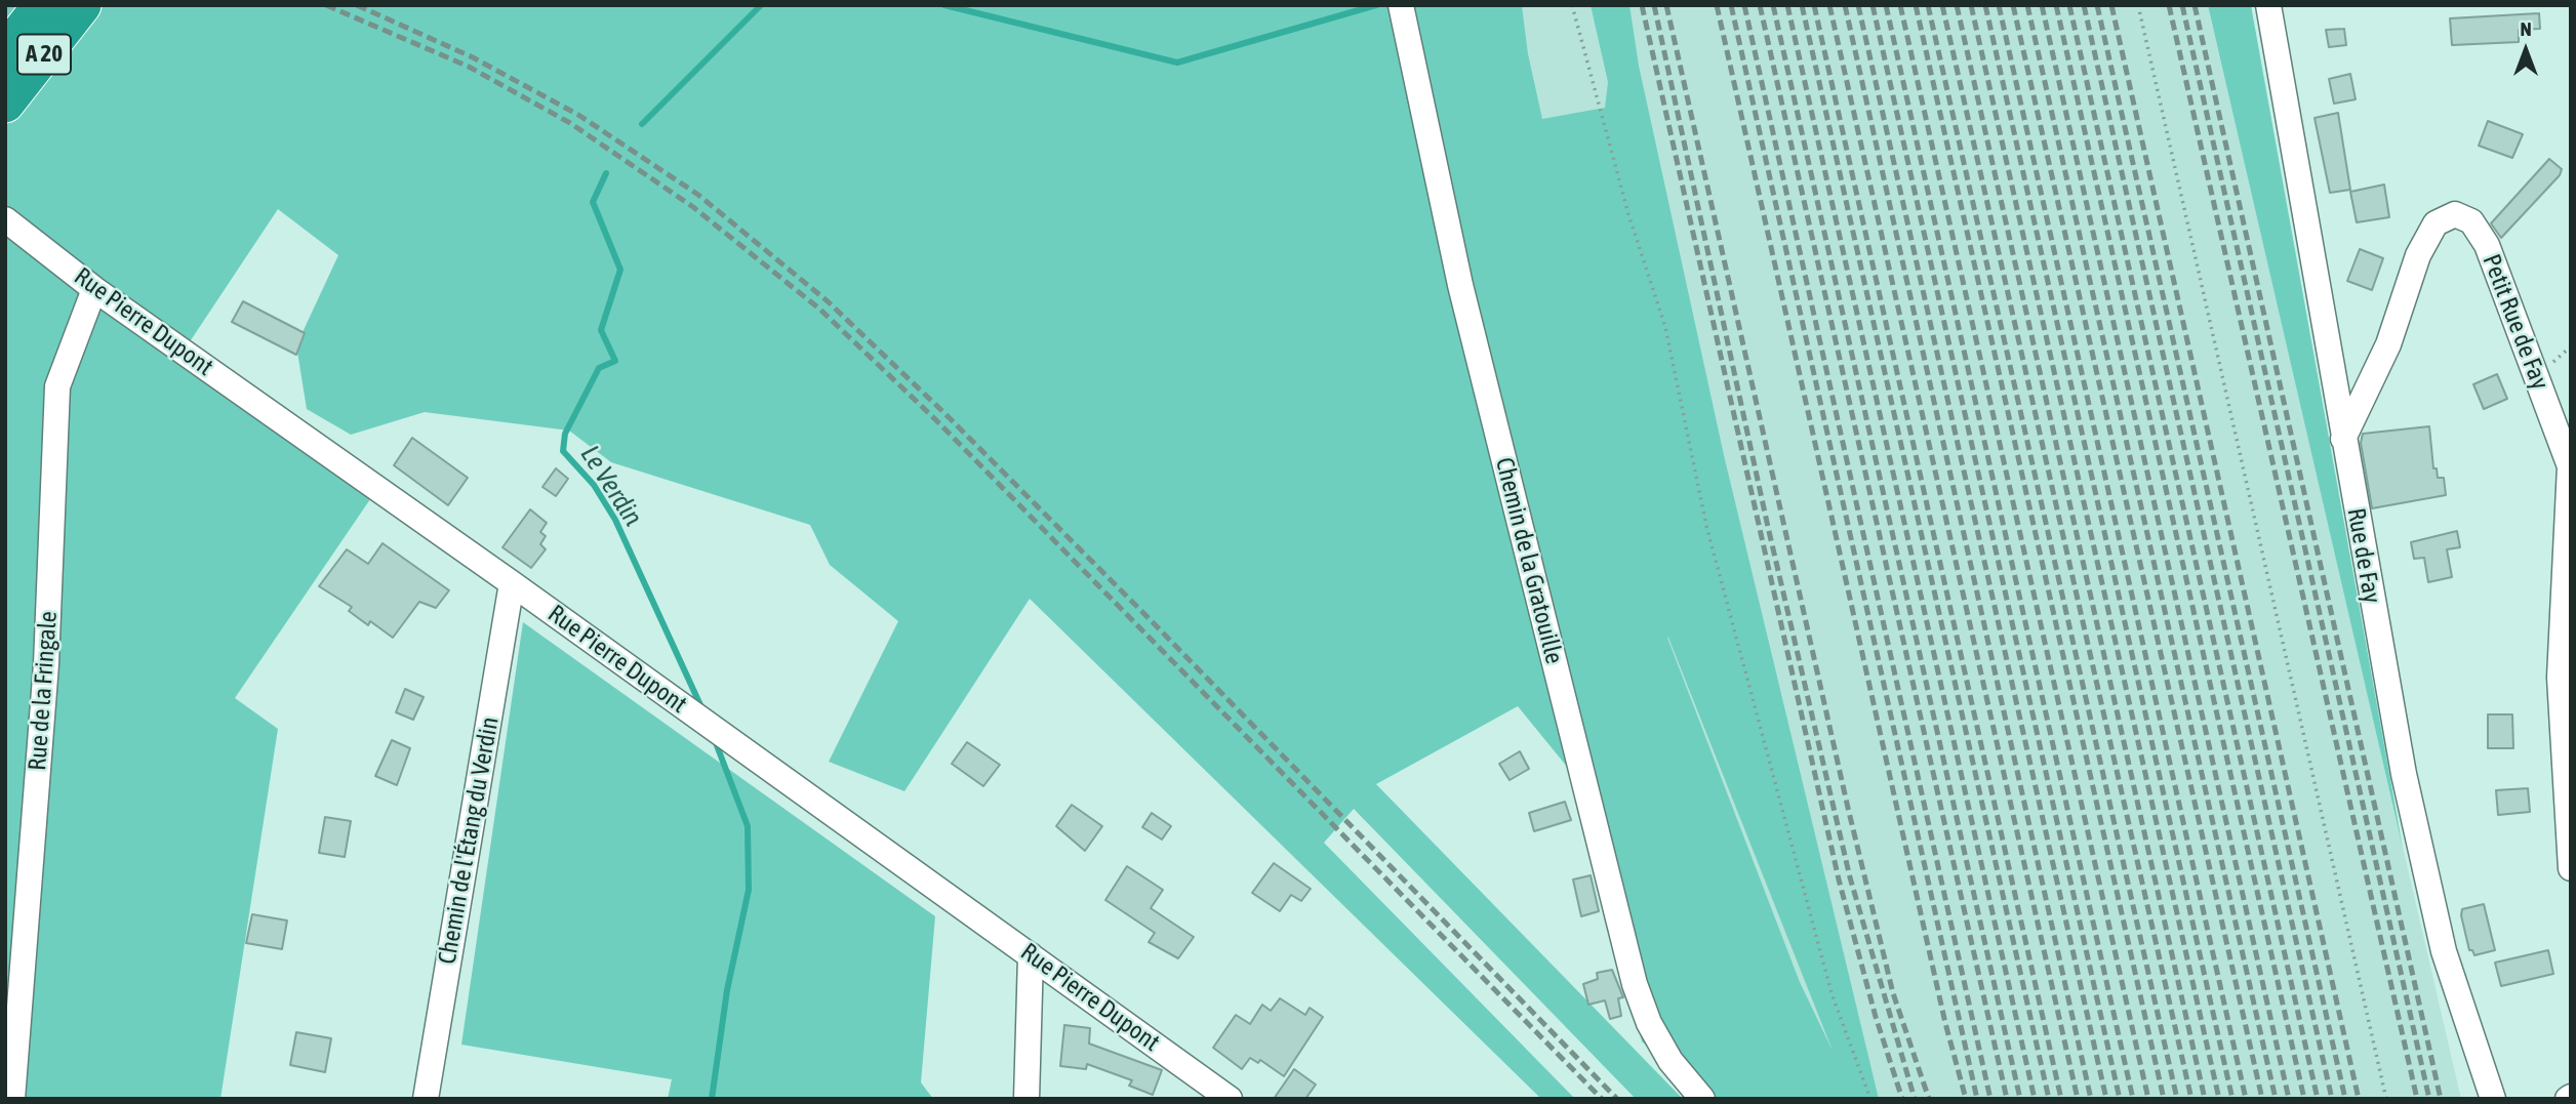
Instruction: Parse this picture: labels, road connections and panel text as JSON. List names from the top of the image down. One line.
{"streets":{"highway":["A 20"],"street":["Rue Pierre Dupont","Petit Rue de Fay","Rue de Fay","Chemin de la Gratouille","Rue de la Fringale","Chemin de l'Étang du Verdin"]},"crossings":[["Rue Pierre Dupont","Rue de la Fringale"],["Rue Pierre Dupont","Chemin de l'Étang du Verdin"],["Petit Rue de Fay","Rue de Fay"]],"water":["Le Verdin"],"north":"top"}
